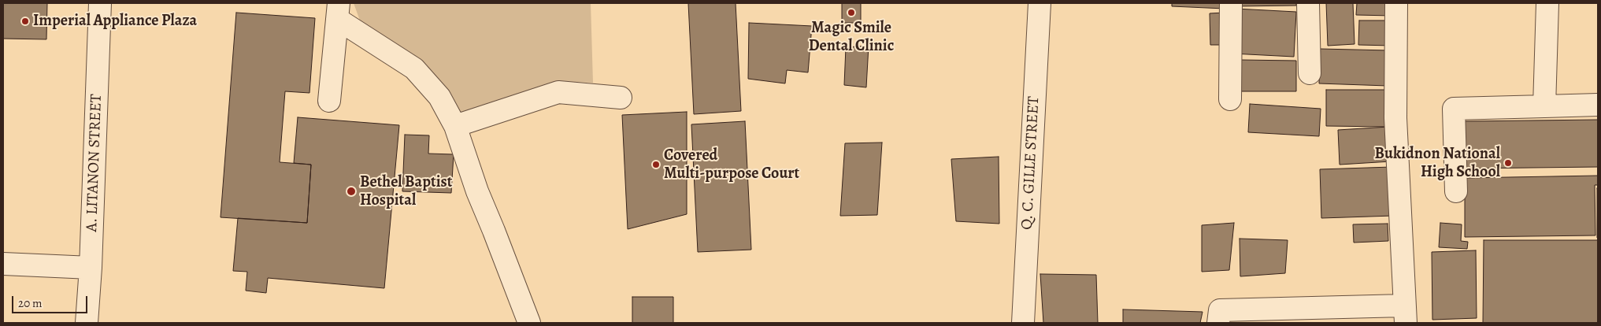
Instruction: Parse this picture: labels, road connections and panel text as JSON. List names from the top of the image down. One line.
{"streets":{"street":["A. LITANON STREET","Q. C. GILLE STREET"]},"places":["Magic Smile Dental Clinic","Imperial Appliance Plaza","Bukidnon National High School","Covered Multi-purpose Court","Bethel Baptist Hospital"],"scale_bar":"20 m"}
